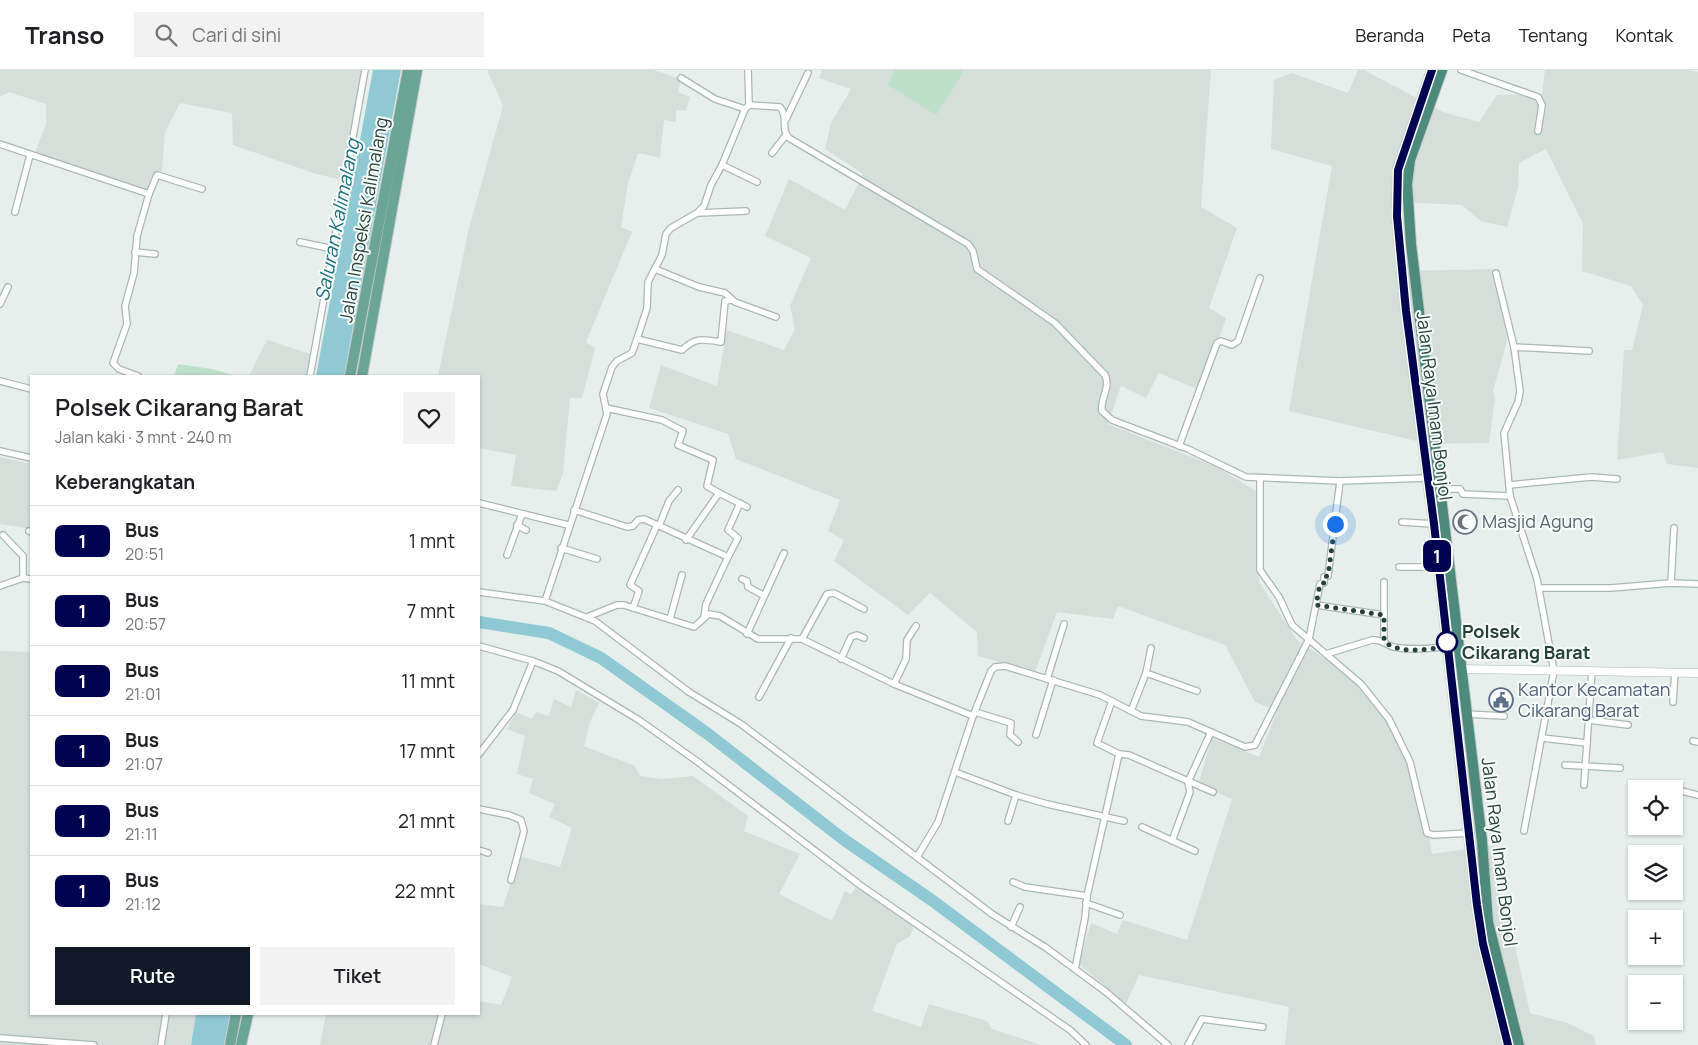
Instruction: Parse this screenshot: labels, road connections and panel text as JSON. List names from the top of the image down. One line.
{"streets":{"highway":["Jalan Raya Imam Bonjol"],"main road":["Jalan Inspeksi Kalimalang"]},"water":["Saluran Kalimalang"],"places":{"mosque":["Masjid Agung"],"other":["Polsek Cikarang Barat"],"public building":["Kantor Kecamatan Cikarang Barat"]},"lines":["bus line 1"],"page":{"header":"Transo","search":"Cari di sini","nav":["Beranda","Peta","Tentang","Kontak"],"on_map":"1","heading":[["Polsek Cikarang Barat","Jalan kaki · 3 mnt · 240 m"],"Keberangkatan"],"list":[{"mark":"1","name":"Bus","note":"20:51","value":"1 mnt"},{"mark":"1","name":"Bus","note":"20:57","value":"7 mnt"},{"mark":"1","name":"Bus","note":"21:01","value":"11 mnt"},{"mark":"1","name":"Bus","note":"21:07","value":"17 mnt"},{"mark":"1","name":"Bus","note":"21:11","value":"21 mnt"},{"mark":"1","name":"Bus","note":"21:12","value":"22 mnt"}],"map_buttons":["+","−"],"buttons":["Rute","Tiket"]}}
